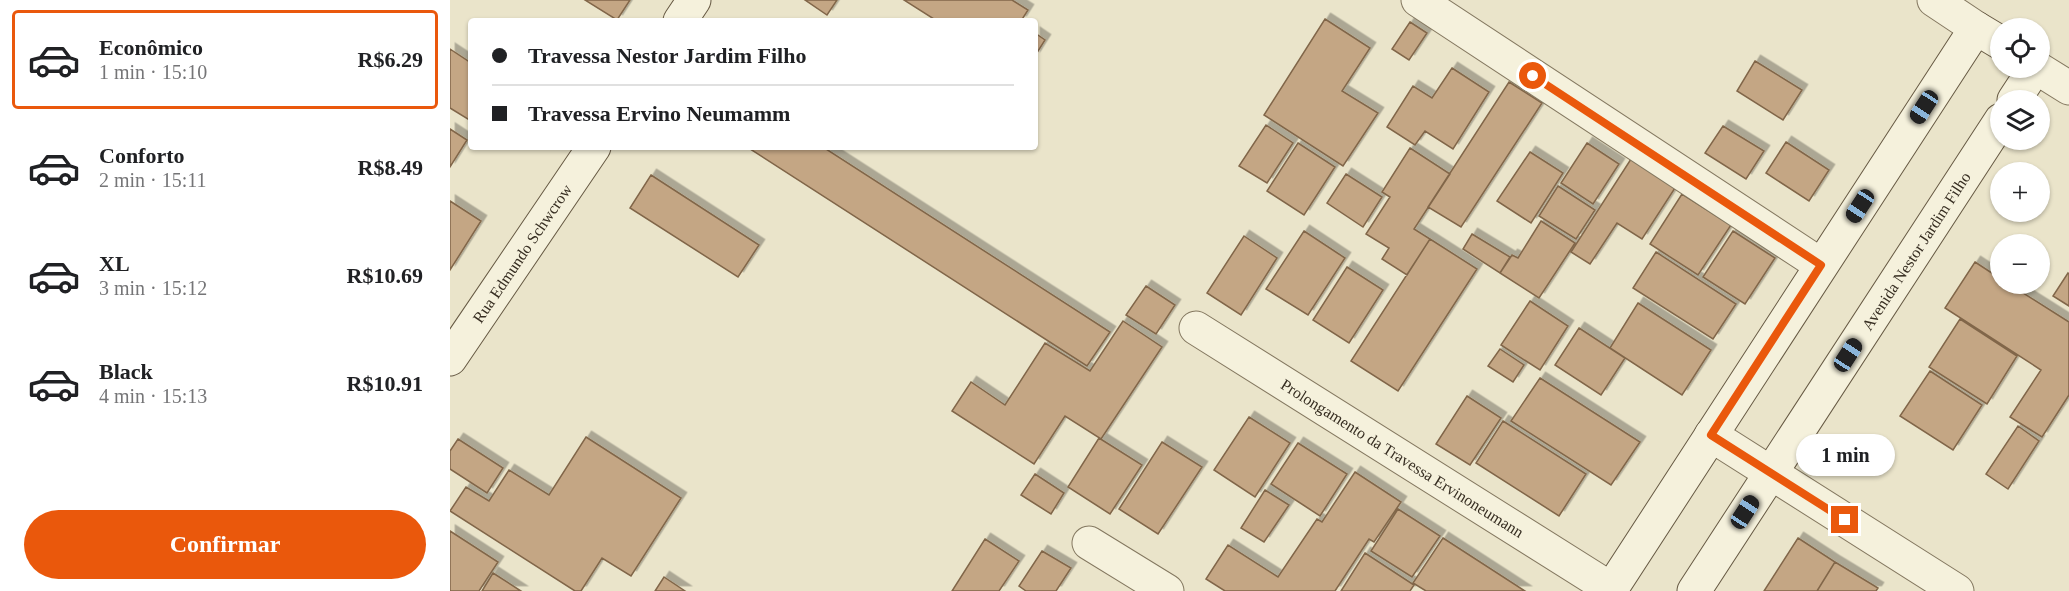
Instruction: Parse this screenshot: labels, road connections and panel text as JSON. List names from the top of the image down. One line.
{"streets":{"street":["Avenida Nestor Jardim Filho","Rua Edmundo Schwcrow","Prolongamento da Travessa Ervinoneumann"]},"page":{"list":[{"name":"Econômico","note":"1 min · 15:10","value":"R$6.29"},{"name":"Conforto","note":"2 min · 15:11","value":"R$8.49"},{"name":"XL","note":"3 min · 15:12","value":"R$10.69"},{"name":"Black","note":"4 min · 15:13","value":"R$10.91"}],"map_buttons":["+","−"],"banner":["Travessa Nestor Jardim Filho","Travessa Ervino Neumamm"],"bubble":"1 min","buttons":"Confirmar"}}
